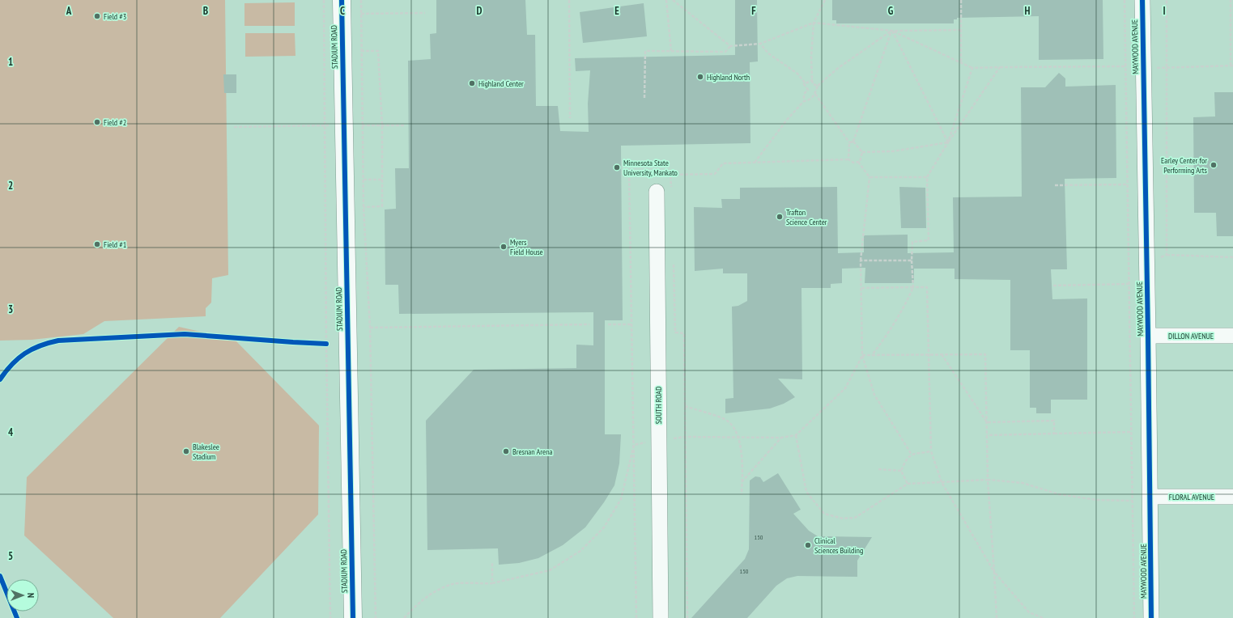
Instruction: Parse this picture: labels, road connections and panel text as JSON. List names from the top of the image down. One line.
{"streets":{"street":["STADIUM ROAD","MAYWOOD AVENUE","DILLON AVENUE","SOUTH ROAD","FLORAL AVENUE"]},"crossings":[["MAYWOOD AVENUE","DILLON AVENUE"],["MAYWOOD AVENUE","FLORAL AVENUE"]],"places":["Field #3","Highland North","Highland Center","Field #2","Earley Center for Performing Arts","Minnesota State University, Mankato","Trafton Science Center","Field #1","Myers Field House","Blakeslee Stadium","Bresnan Arena","Clinical Sciences Building"],"house_numbers":["150","150"],"north":"right","grid":{"columns":["A","B","C","D","E","F","G","H","I"],"rows":["1","2","3","4","5"]}}
